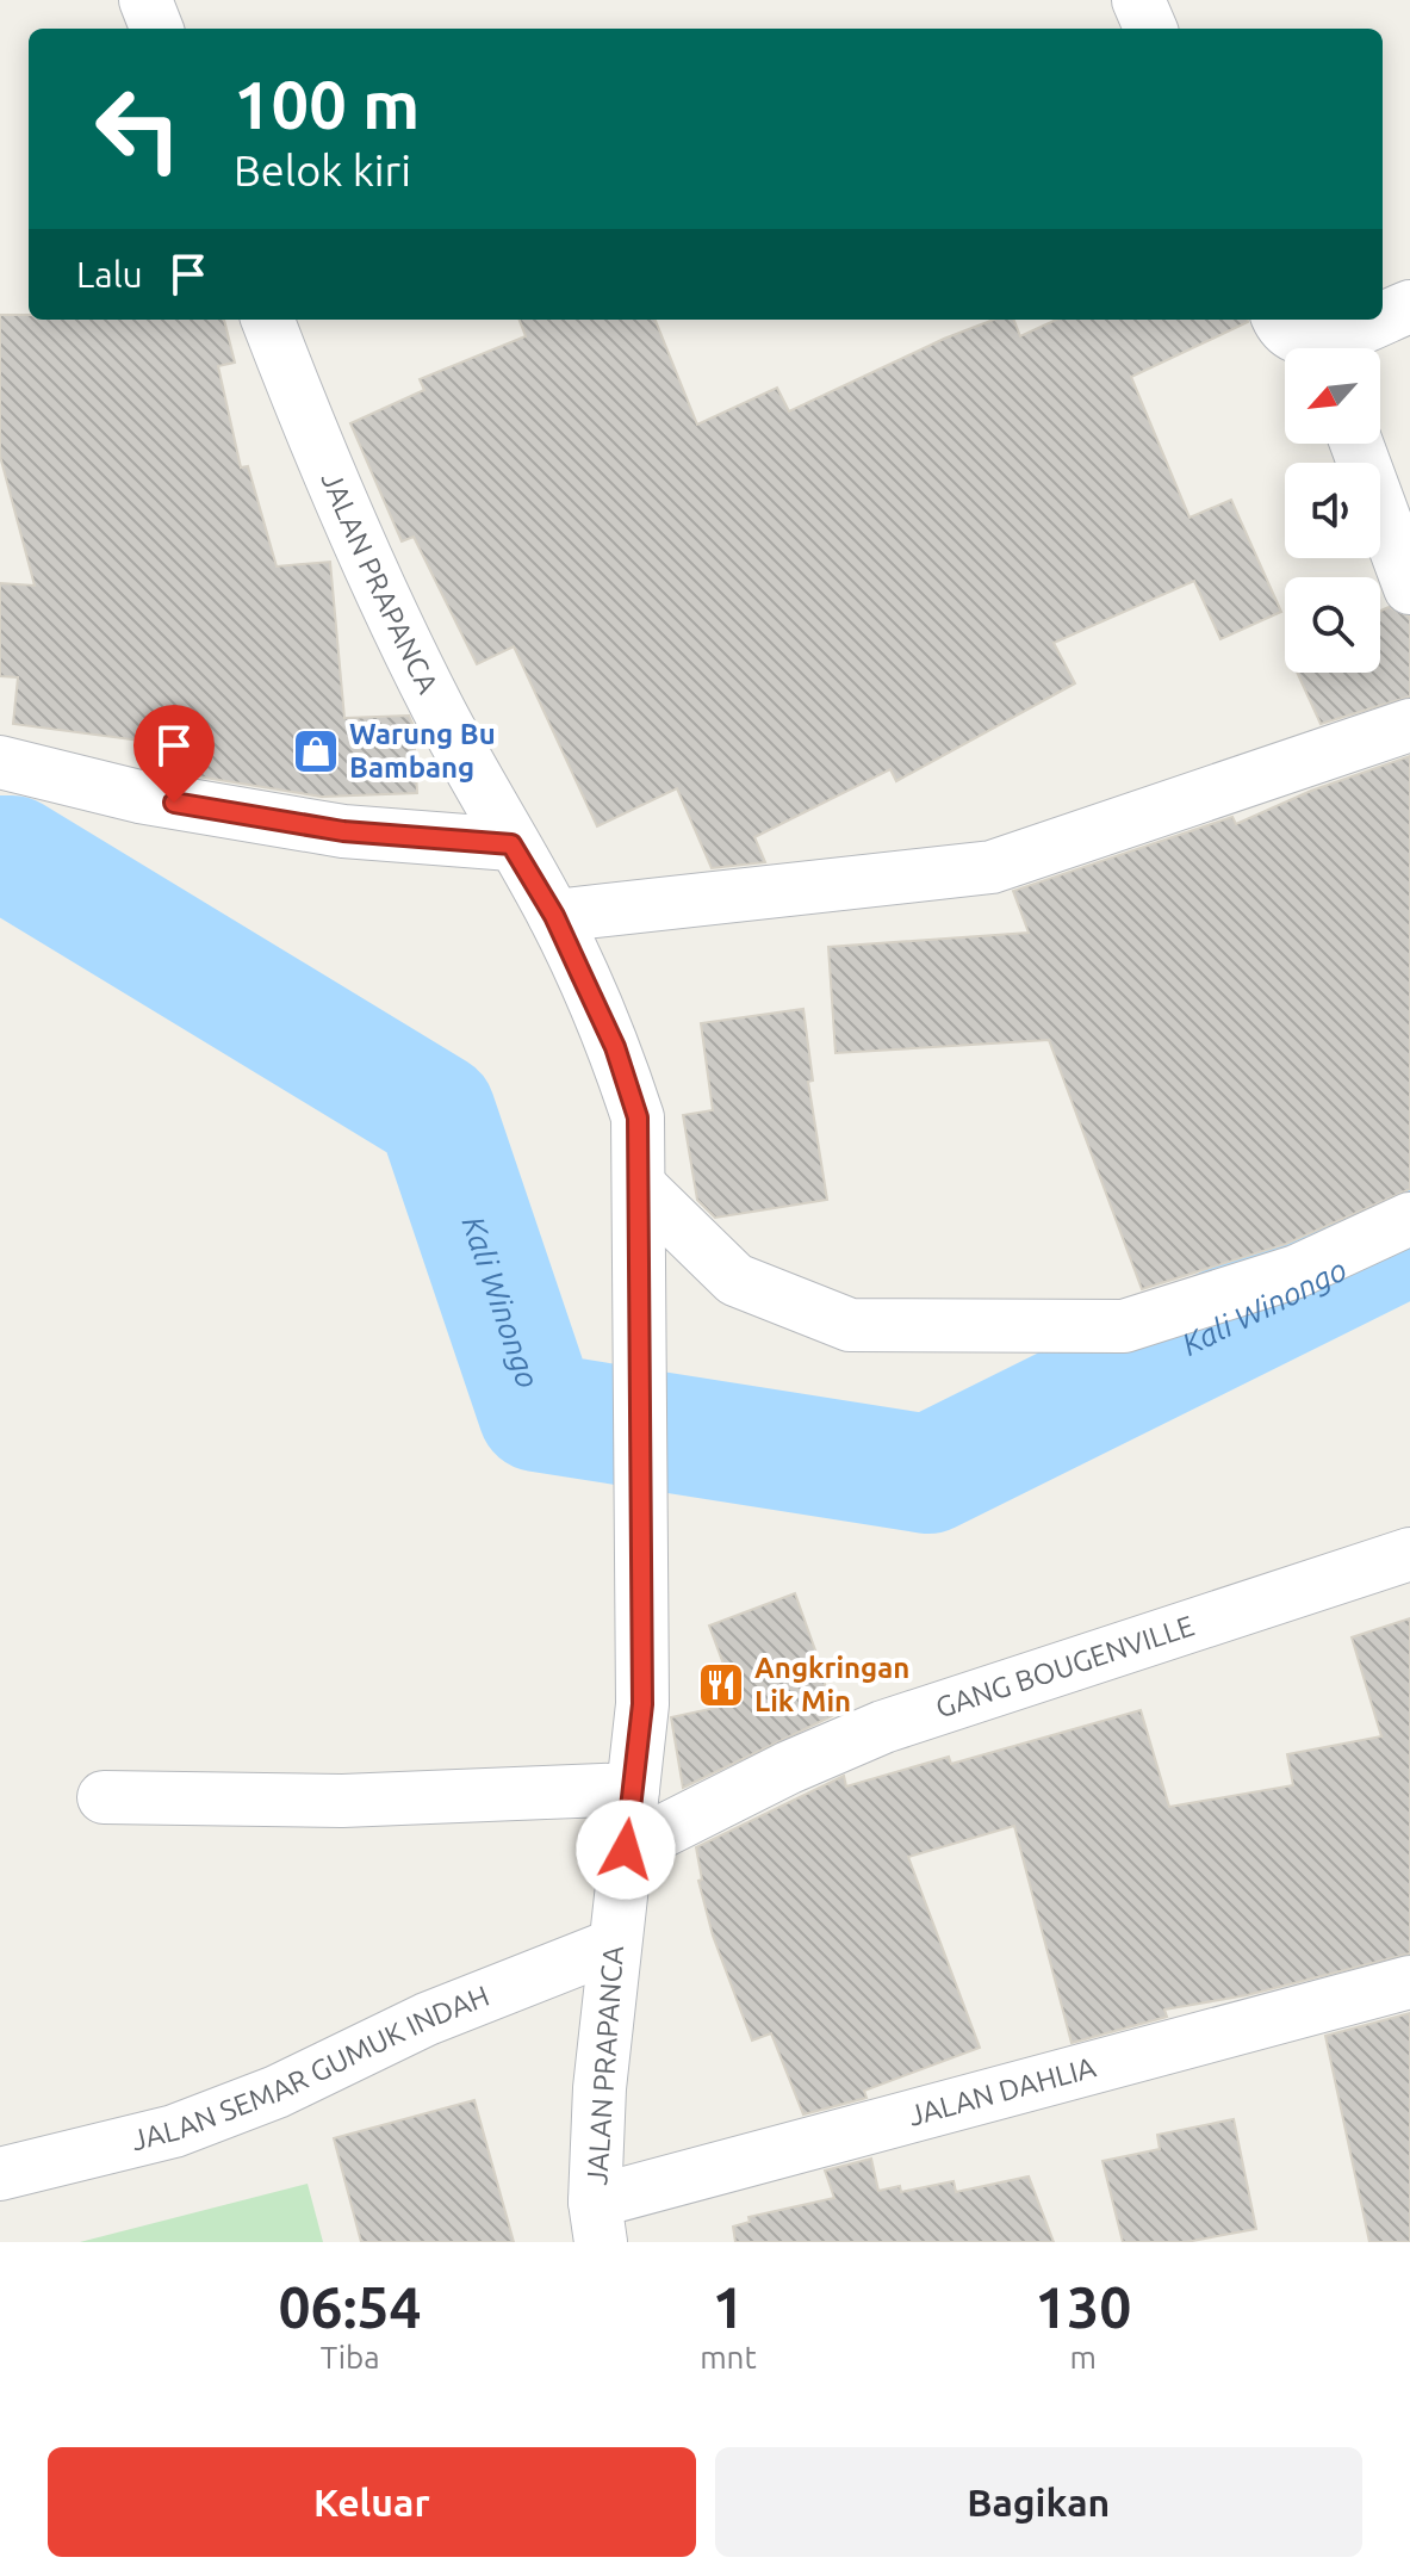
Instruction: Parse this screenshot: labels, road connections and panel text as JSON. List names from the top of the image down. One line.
{"streets":{"street":["JALAN PRAPANCA","GANG BOUGENVILLE","JALAN SEMAR GUMUK INDAH","JALAN DAHLIA"]},"crossings":[["JALAN PRAPANCA","GANG BOUGENVILLE"],["JALAN PRAPANCA","JALAN SEMAR GUMUK INDAH"],["JALAN PRAPANCA","JALAN DAHLIA"]],"water":["Kali Winongo"],"places":{"shop":["Warung Bu Bambang"],"restaurant":["Angkringan Lik Min"]},"north":"bottom left","page":{"turn":["100 m","Belok kiri"],"then":"Lalu","eta":["06:54","Tiba","1","mnt","130","m"],"buttons":["Keluar","Bagikan"]}}
